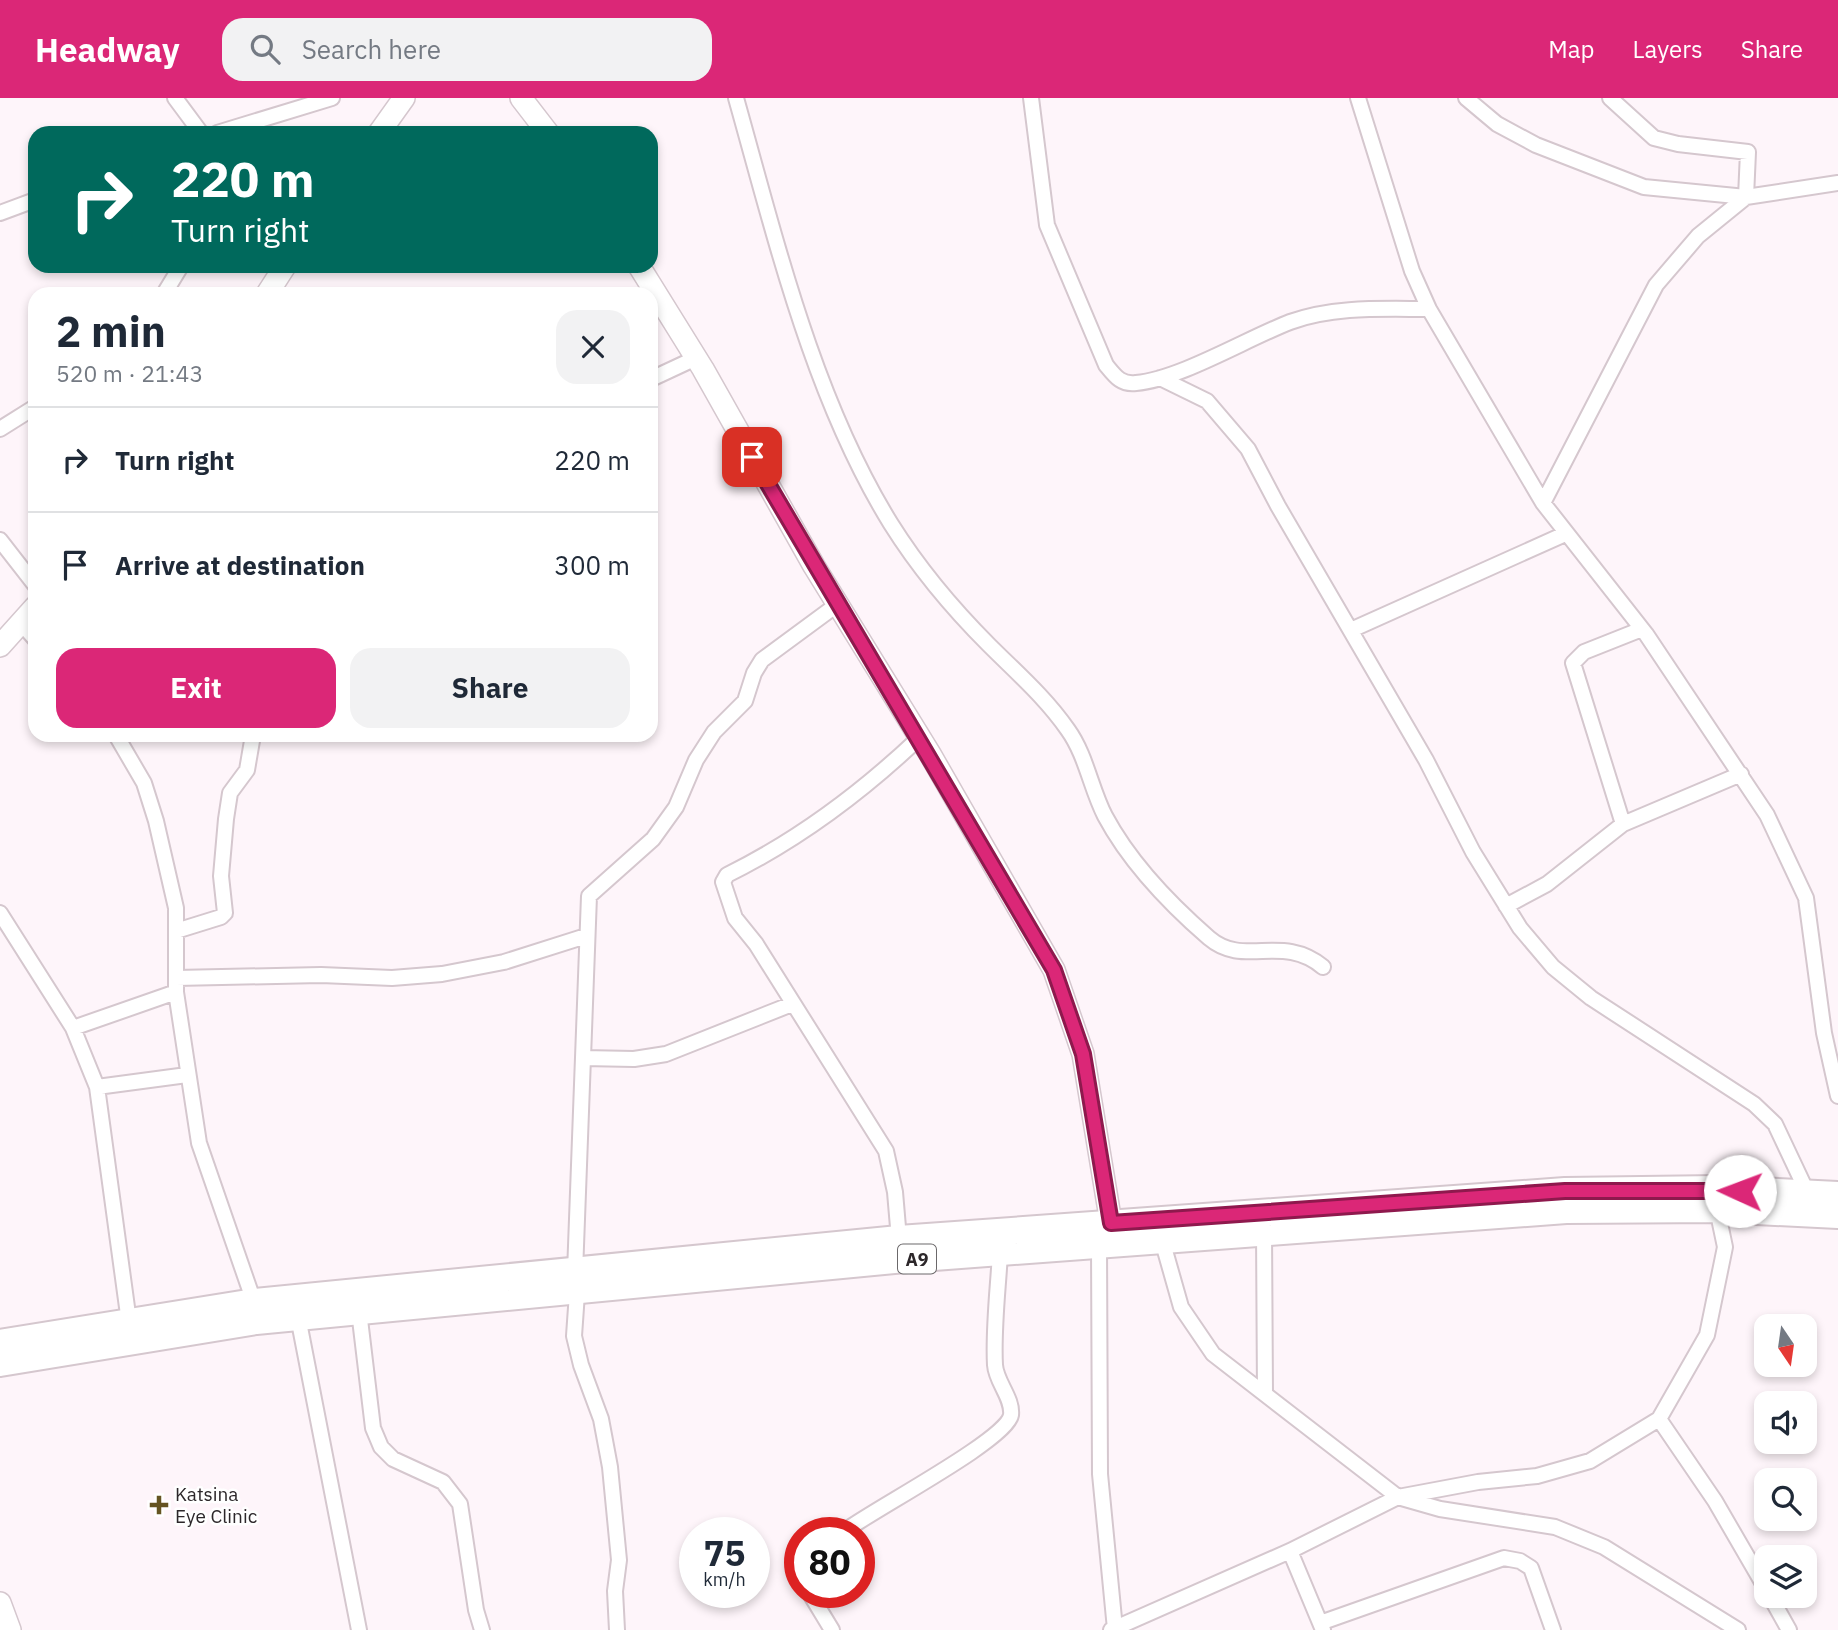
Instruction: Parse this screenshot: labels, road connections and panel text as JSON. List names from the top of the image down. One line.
{"streets":{"highway":["A9"]},"places":{"health":["Katsina Eye Clinic"]},"north":"bottom","page":{"header":"Headway","search":"Search here","nav":["Map","Layers","Share"],"turn":["220 m","Turn right"],"heading":["2 min","520 m · 21:43"],"list":[{"name":"Turn right","value":"220 m"},{"name":"Arrive at destination","value":"300 m"}],"buttons":["Exit","Share"],"speed":"75 km/h","limit":"80"}}
